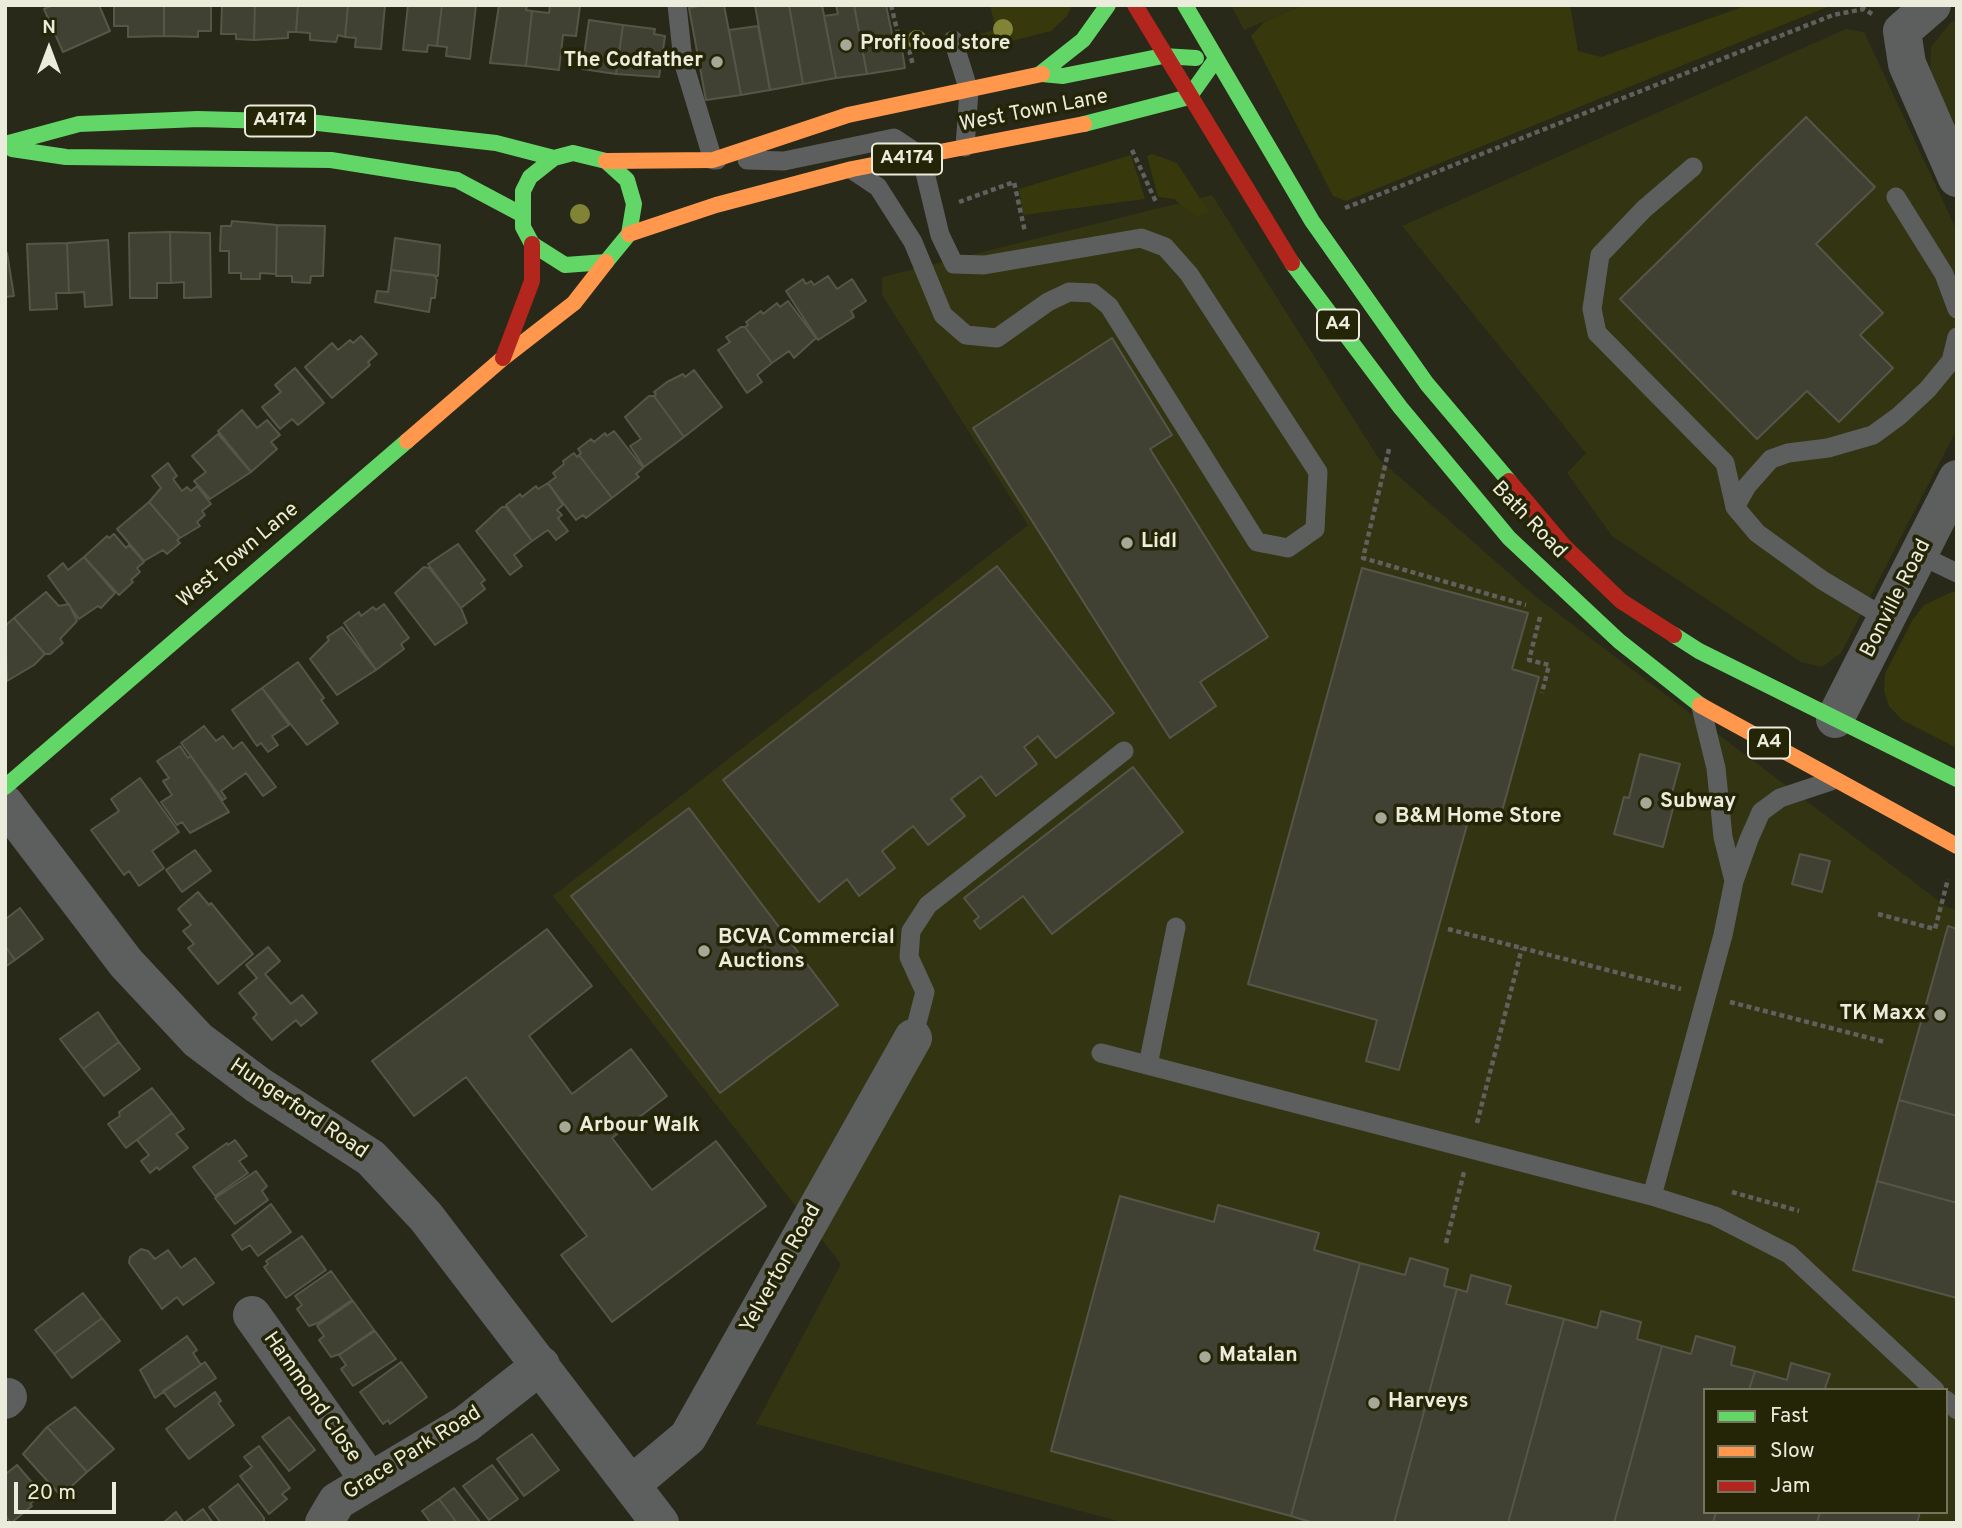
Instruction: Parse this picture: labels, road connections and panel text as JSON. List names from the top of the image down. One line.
{"streets":{"main road":["West Town Lane","A4174","A4","Bath Road"],"street":["Bonville Road","Hungerford Road","Yelverton Road","Hammond Close","Grace Park Road"]},"crossings":[["West Town Lane","A4174"],["West Town Lane","A4"],["West Town Lane","Bath Road"],["A4","Bath Road"],["Bath Road","Bonville Road"],["Hungerford Road","Yelverton Road"],["Hungerford Road","Grace Park Road"],["Hammond Close","Grace Park Road"]],"places":["Profi food store","The Codfather","Lidl","Subway","B&M Home Store","BCVA Commercial Auctions","TK Maxx","Arbour Walk","Matalan","Harveys"],"legend":["Fast","Slow","Jam"],"scale_bar":"20 m","north":"top"}
